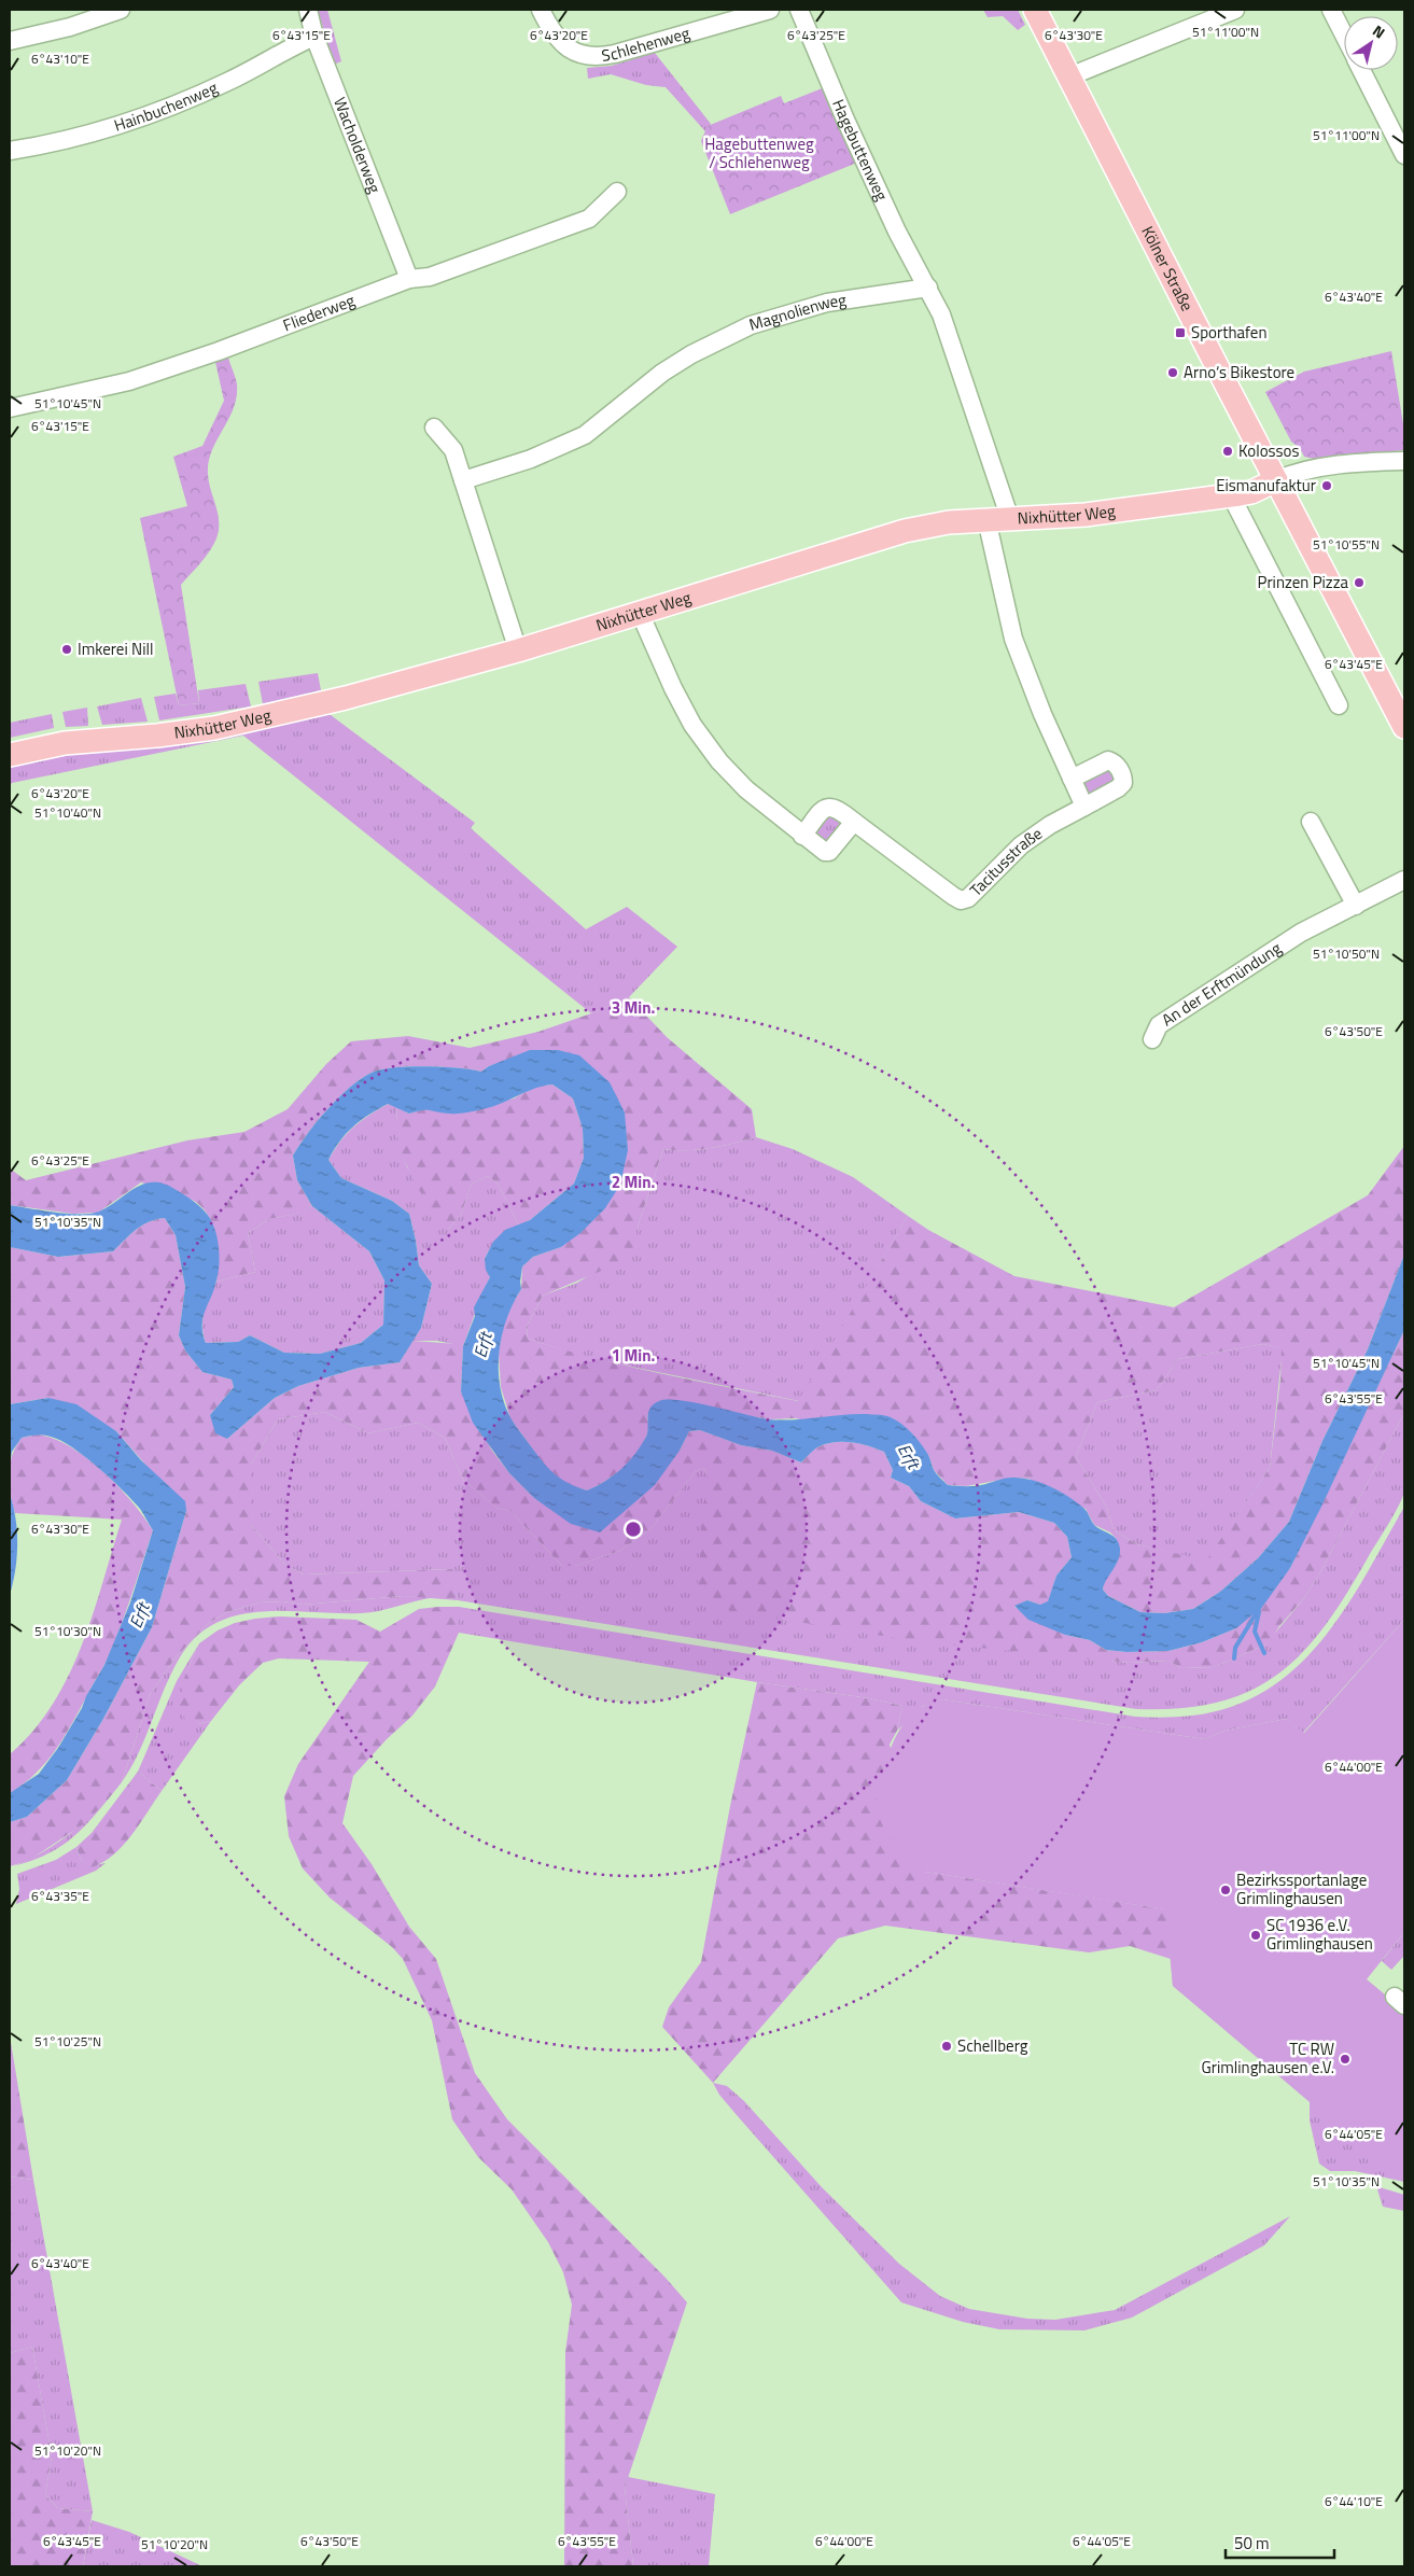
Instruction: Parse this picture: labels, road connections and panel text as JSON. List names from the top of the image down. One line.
{"streets":{"main road":["Kölner Straße","Nixhütter Weg"],"street":["Schlehenweg","Hainbuchenweg","Wacholderweg","Hagebuttenweg","Fliederweg","Magnolienweg","Tacitusstraße","An der Erftmündung"]},"crossings":[["Hainbuchenweg","Wacholderweg"],["Wacholderweg","Fliederweg"],["Hagebuttenweg","Magnolienweg"],["Kölner Straße","Nixhütter Weg"]],"water":["Erft"],"parks":["Hagebuttenweg / Schlehenweg"],"places":{"transit":["Sporthafen"],"other":["Arno‘s Bikestore","Kolossos","Eismanufaktur","Prinzen Pizza","Imkerei Nill","Bezirkssportanlage Grimlinghausen","SC 1936 e.V. Grimlinghausen","Schellberg","TC RW Grimlinghausen e.V."]},"scale_bar":"50 m","north":"top right","coordinates":["51°11'00\"N","6°43'15\"E","6°43'20\"E","6°43'25\"E","6°43'30\"E","6°43'10\"E","6°43'40\"E","51°10'45\"N","51°10'55\"N","6°43'45\"E","51°10'40\"N","51°10'50\"N","6°43'50\"E","51°10'35\"N","6°43'55\"E","51°10'30\"N","6°44'00\"E","6°43'35\"E","51°10'25\"N","6°44'05\"E","51°10'20\"N","6°44'10\"E"],"rings":["3 Min.","2 Min.","1 Min."]}
